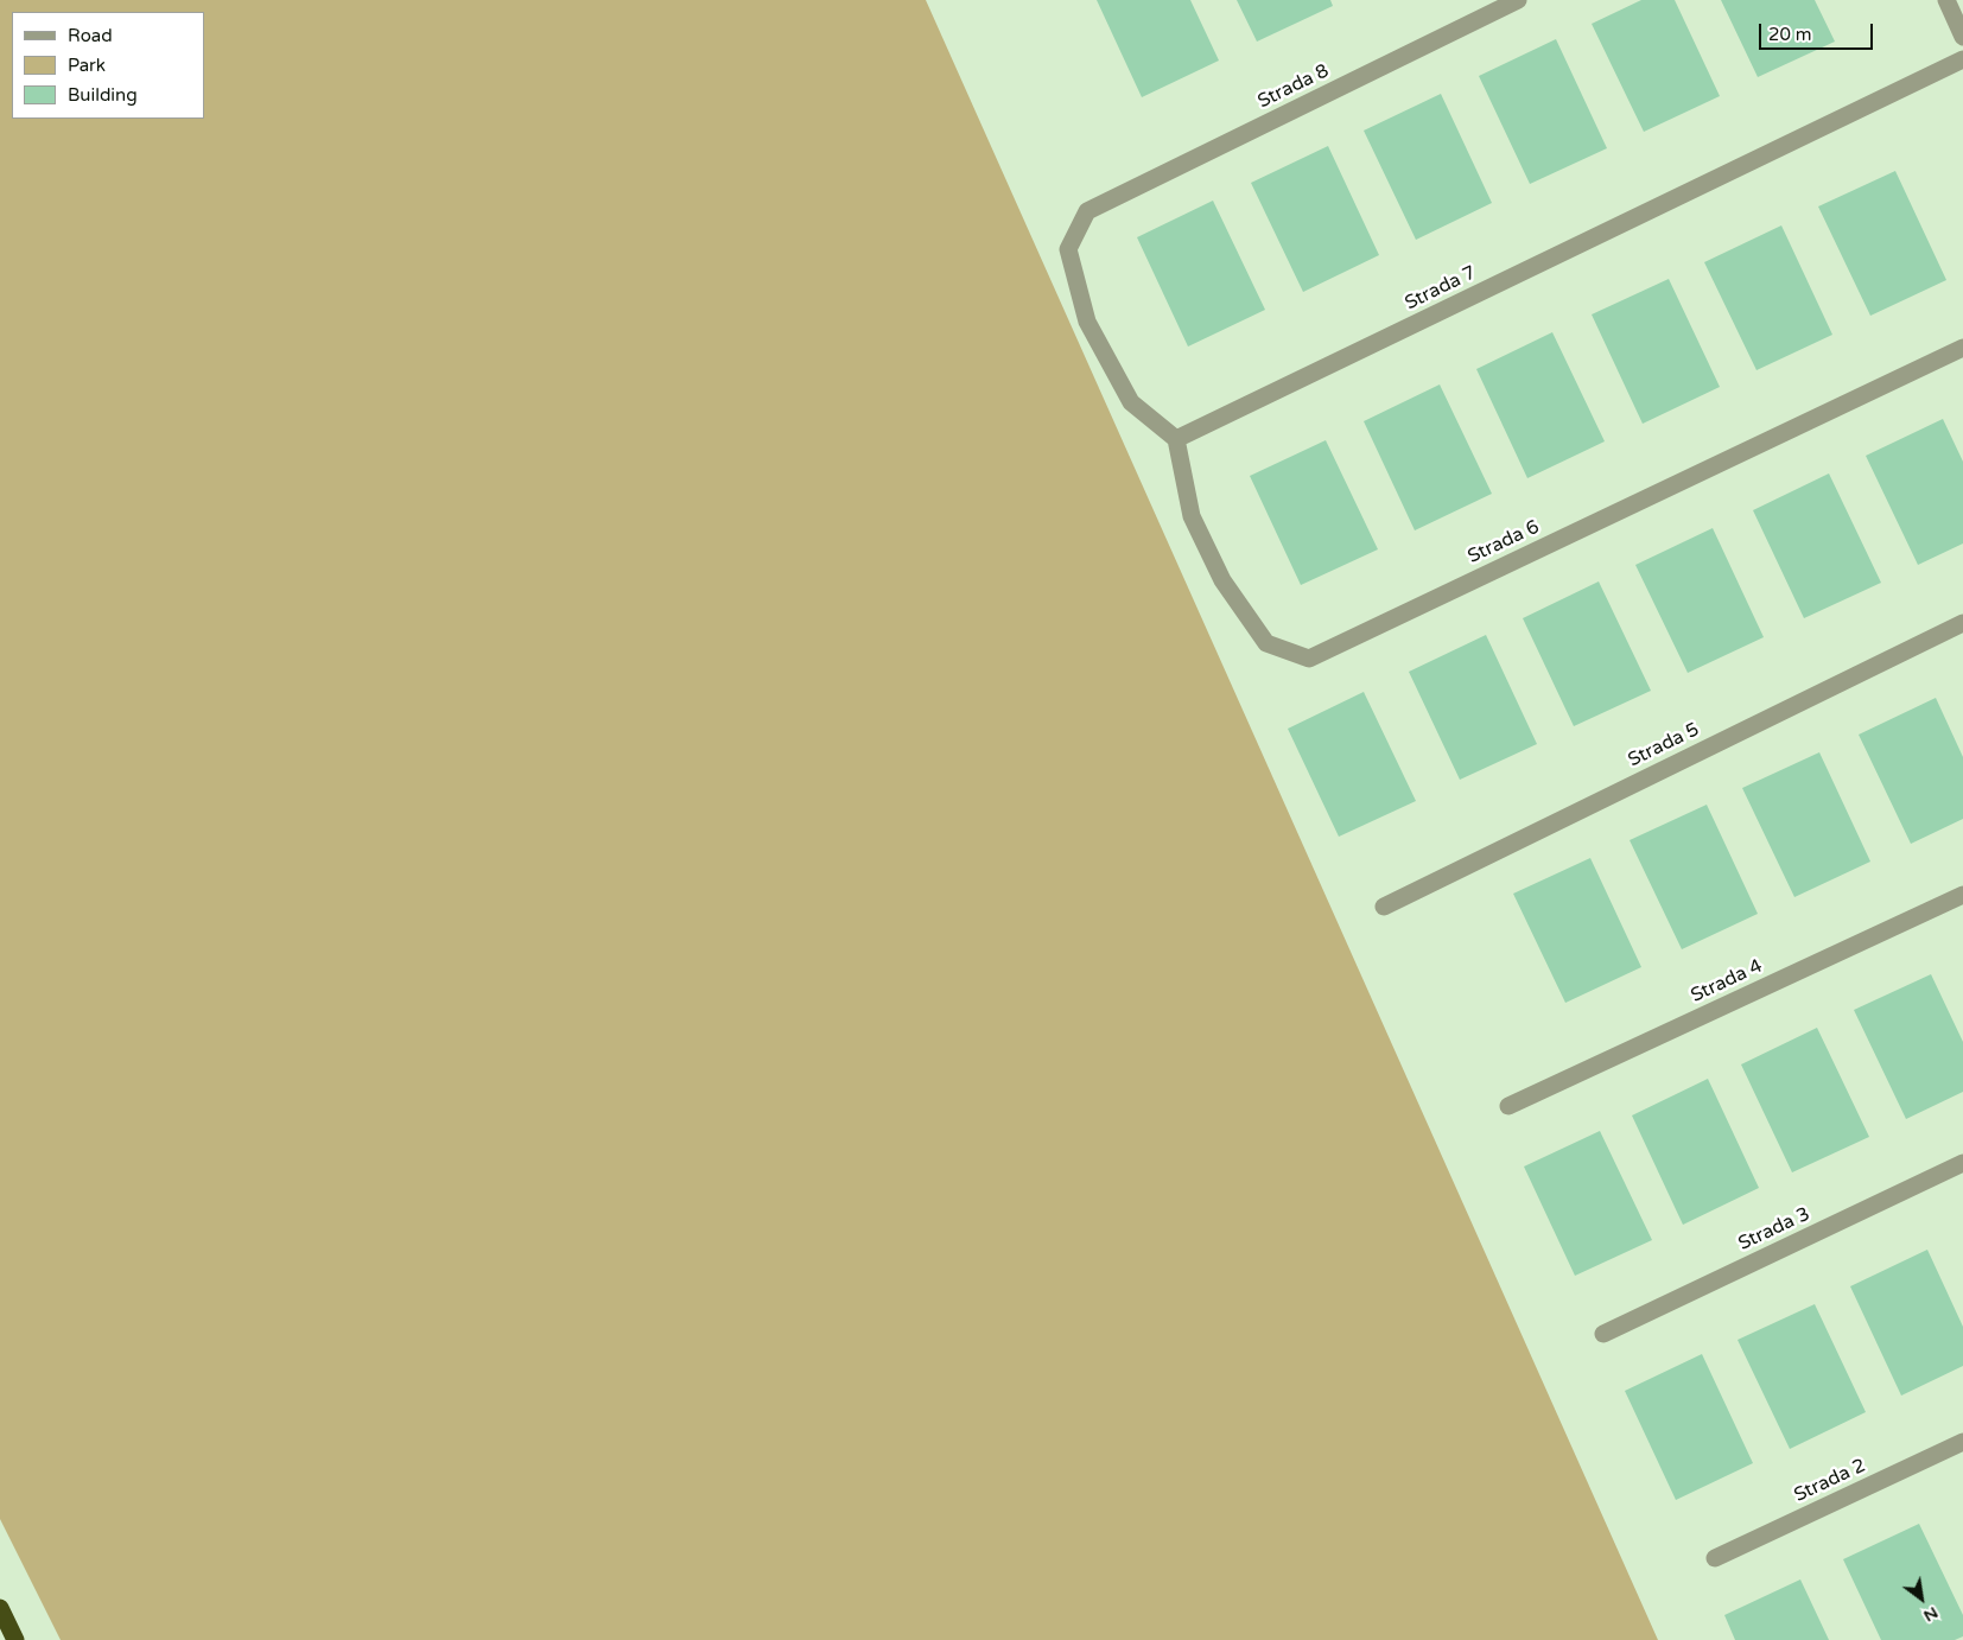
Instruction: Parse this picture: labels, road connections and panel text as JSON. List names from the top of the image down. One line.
{"streets":{"street":["Strada 8","Strada 7","Strada 6","Strada 5","Strada 4","Strada 3","Strada 2"]},"crossings":[["Strada 8","Strada 7"],["Strada 8","Strada 6"],["Strada 7","Strada 6"]],"legend":["Road","Park","Building"],"scale_bar":"20 m","north":"bottom right"}
